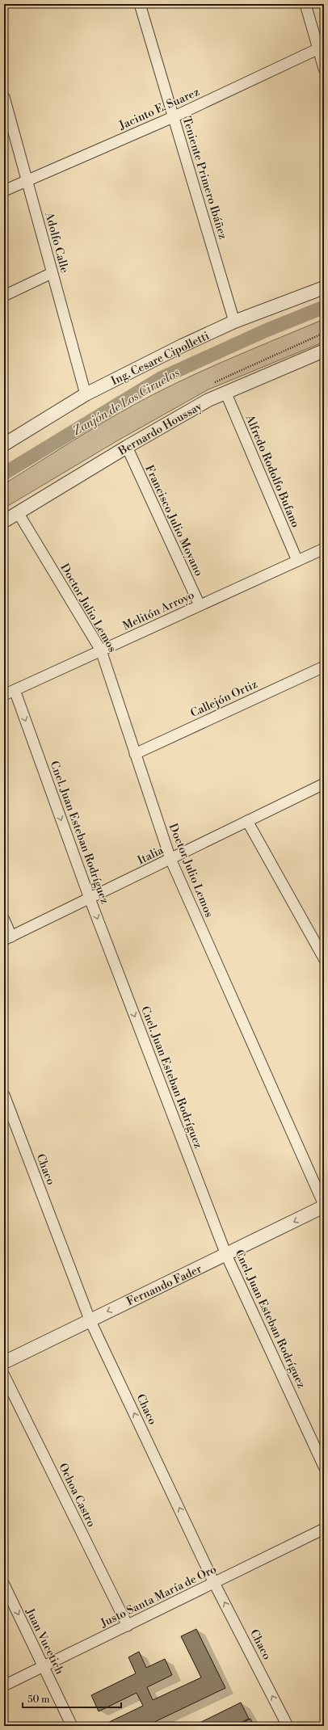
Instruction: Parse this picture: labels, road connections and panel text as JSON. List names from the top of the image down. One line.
{"streets":{"street":["Jacinto E. Suarez","Teniente Primero Ibáñez","Adolfo Calle","Ing. Cesare Cipolletti","Bernardo Houssay","Alfredo Rodolfo Bufano","Francisco Julio Moyano","Doctor Julio Lemos","Melitón Arroyo","Callejón Ortiz","Cnel. Juan Esteban Rodríguez","Italia","Chaco","Fernando Fader","Ochoa Castro","Justo Santa María de Oro","Juan Vucetich"]},"crossings":[["Jacinto E. Suarez","Teniente Primero Ibáñez"],["Jacinto E. Suarez","Adolfo Calle"],["Teniente Primero Ibáñez","Ing. Cesare Cipolletti"],["Adolfo Calle","Ing. Cesare Cipolletti"],["Bernardo Houssay","Alfredo Rodolfo Bufano"],["Bernardo Houssay","Francisco Julio Moyano"],["Bernardo Houssay","Doctor Julio Lemos"],["Alfredo Rodolfo Bufano","Melitón Arroyo"],["Francisco Julio Moyano","Melitón Arroyo"],["Doctor Julio Lemos","Melitón Arroyo"],["Doctor Julio Lemos","Callejón Ortiz"],["Doctor Julio Lemos","Italia"],["Doctor Julio Lemos","Fernando Fader"],["Melitón Arroyo","Cnel. Juan Esteban Rodríguez"],["Cnel. Juan Esteban Rodríguez","Italia"],["Cnel. Juan Esteban Rodríguez","Fernando Fader"],["Chaco","Fernando Fader"],["Chaco","Justo Santa María de Oro"],["Ochoa Castro","Justo Santa María de Oro"],["Justo Santa María de Oro","Juan Vucetich"]],"one_way":["Cnel. Juan Esteban Rodríguez","Chaco","Fernando Fader","Juan Vucetich"],"water":["Zanjón de Los Ciruelos"],"scale_bar":"50 m"}
